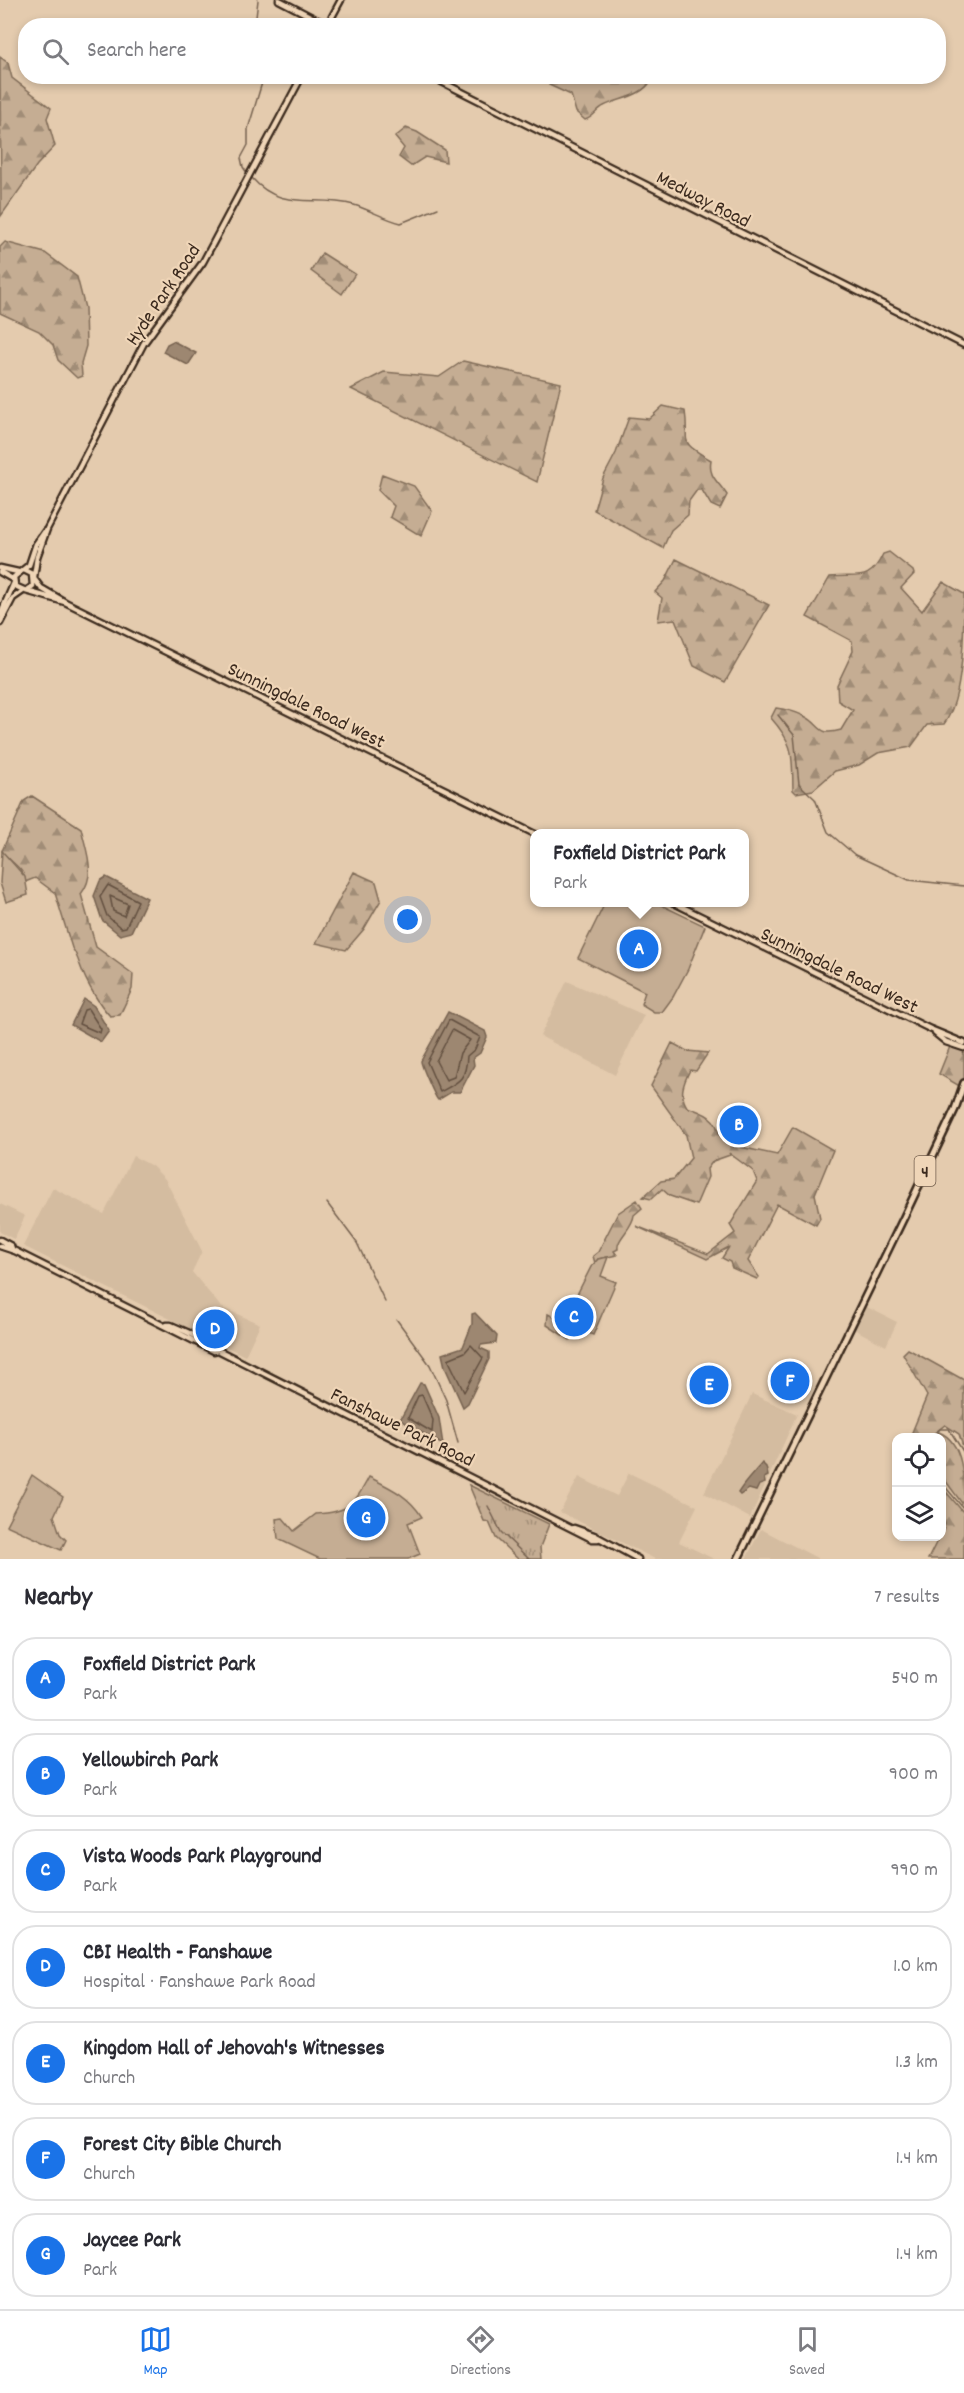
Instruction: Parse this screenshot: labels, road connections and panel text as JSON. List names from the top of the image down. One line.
{"streets":{"main road":["Medway Road","Hyde Park Road","Sunningdale Road West","4","Fanshawe Park Road"]},"crossings":[["Hyde Park Road","Sunningdale Road West"]],"page":{"search":"Search here","popup":["Foxfield District Park","Park"],"pins":["A","B","C","D","F","E","G"],"heading":["Nearby","7 results"],"list":[{"mark":"A","name":"Foxfield District Park","note":"Park","value":"540 m"},{"mark":"B","name":"Yellowbirch Park","note":"Park","value":"900 m"},{"mark":"C","name":"Vista Woods Park Playground","note":"Park","value":"990 m"},{"mark":"D","name":"CBI Health - Fanshawe","note":"Hospital · Fanshawe Park Road","value":"1.0 km"},{"mark":"E","name":"Kingdom Hall of Jehovah's Witnesses","note":"Church","value":"1.3 km"},{"mark":"F","name":"Forest City Bible Church","note":"Church","value":"1.4 km"},{"mark":"G","name":"Jaycee Park","note":"Park","value":"1.4 km"}],"nav":["Map","Directions","Saved"]}}
